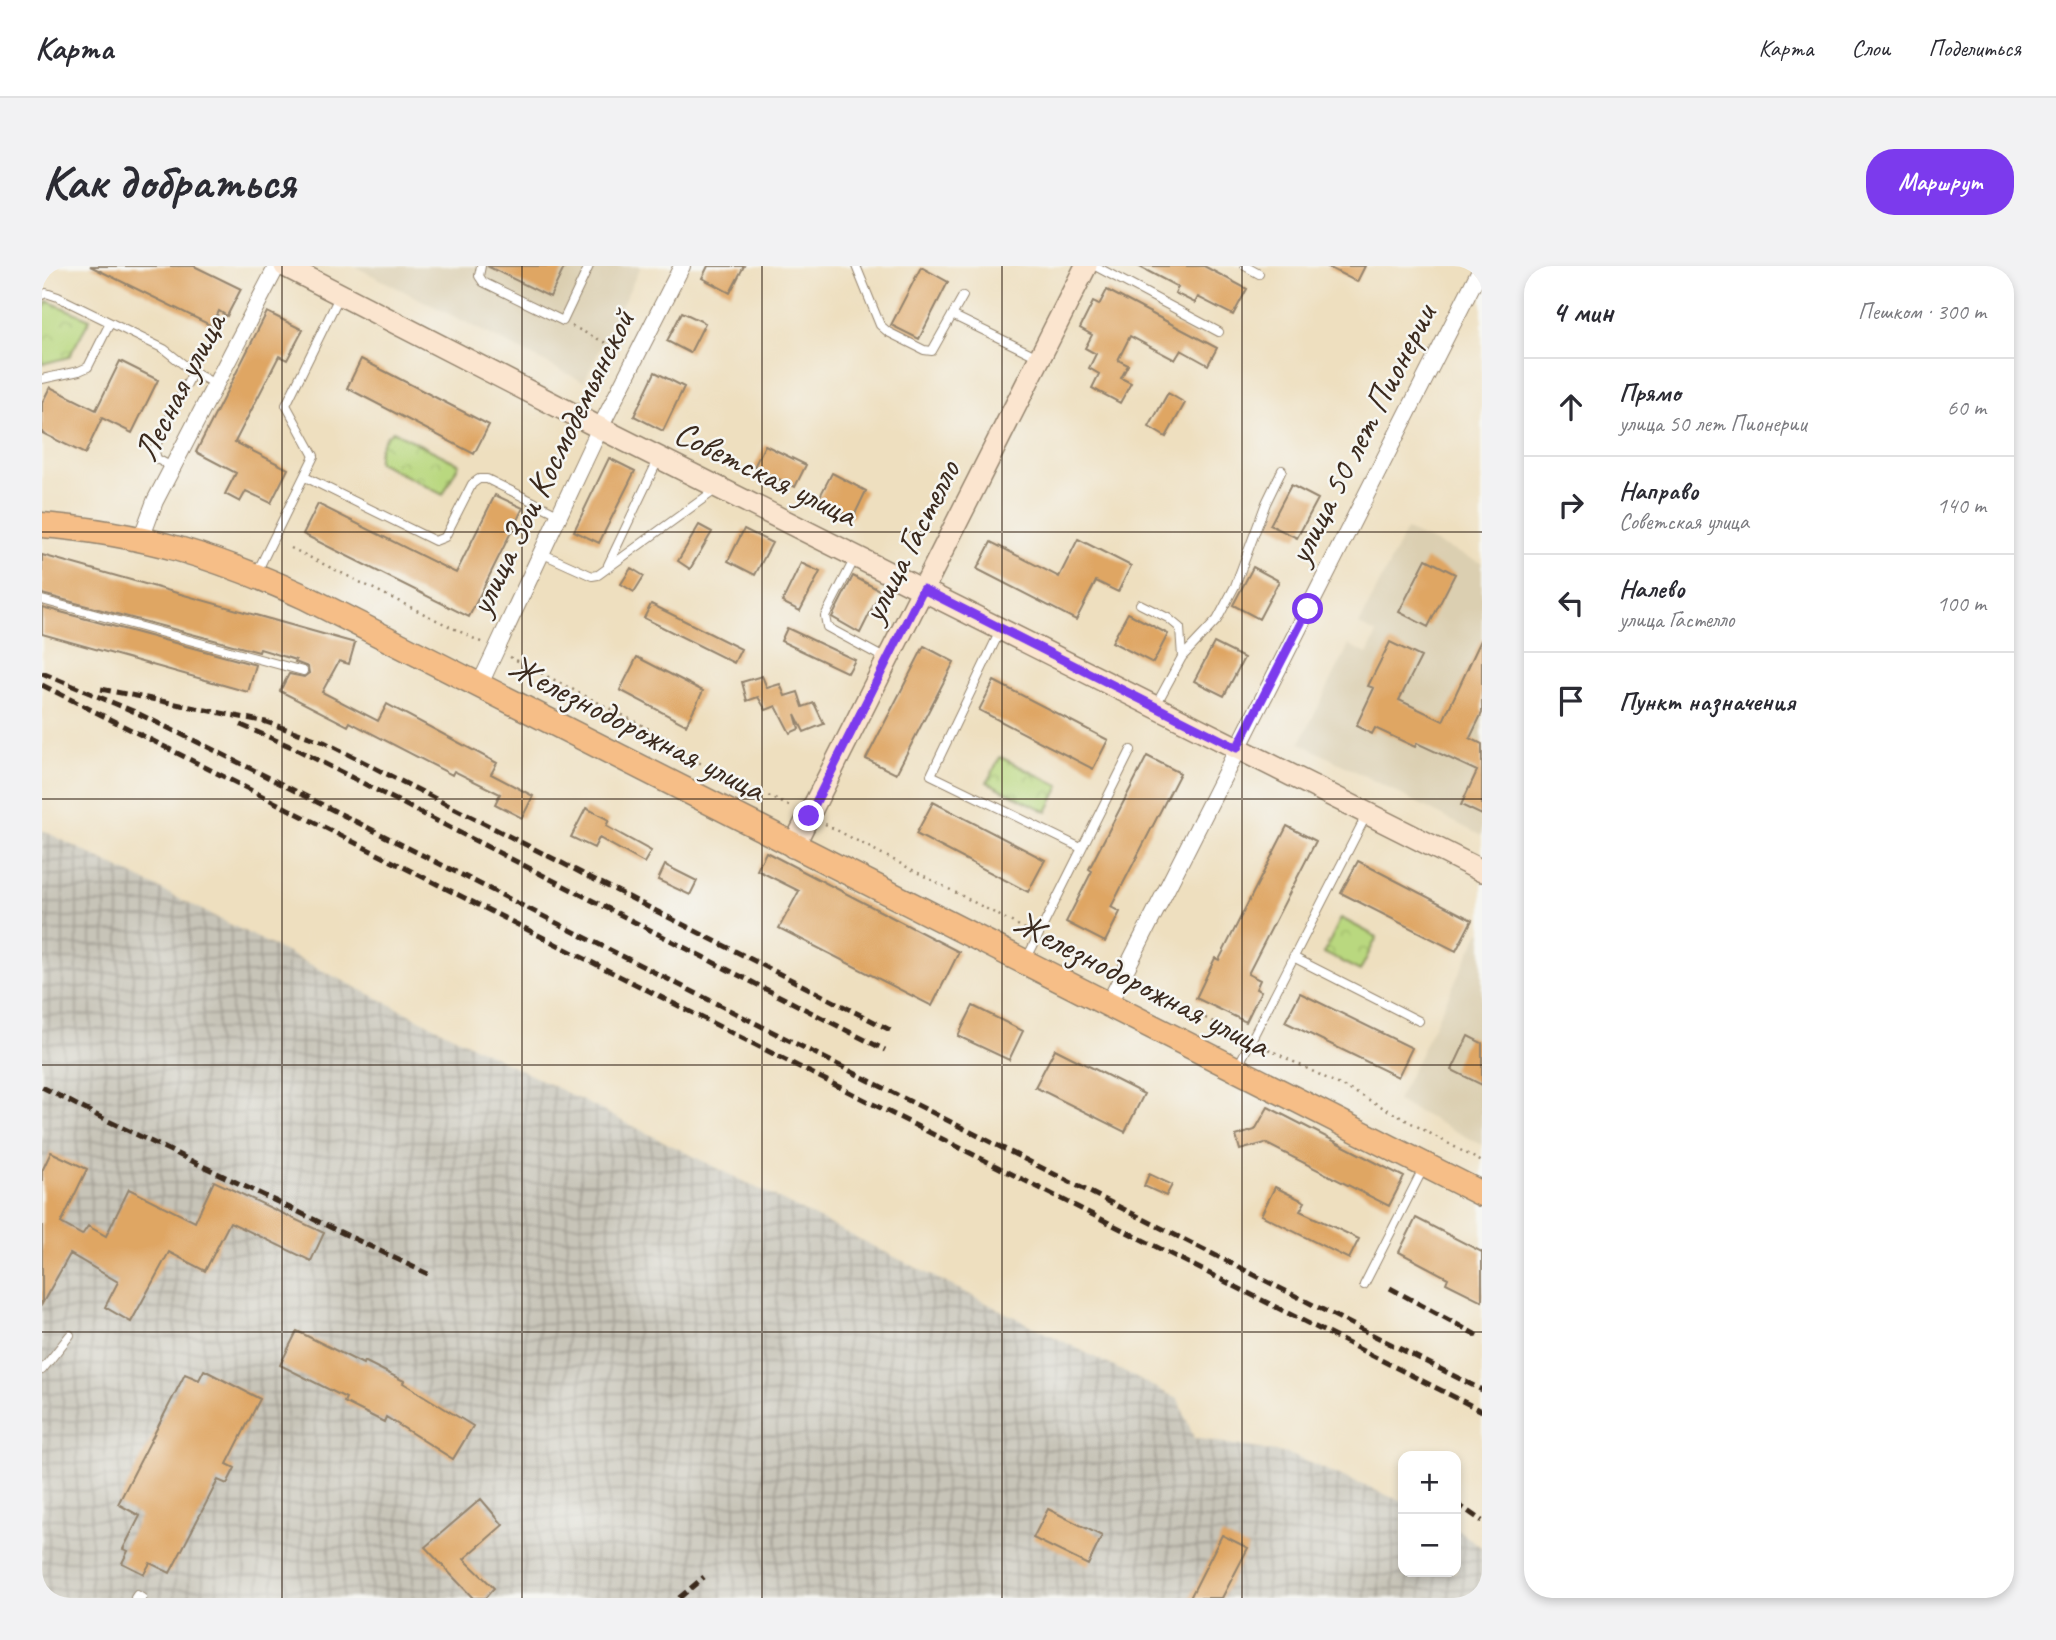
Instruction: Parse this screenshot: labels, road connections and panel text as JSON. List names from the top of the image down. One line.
{"streets":{"main road":["Железнодорожная улица"],"street":["Лесная улица","улица 50 лет Пионерии","улица Зои Космодемьянской","Советская улица","улица Гастелло"]},"crossings":[["Лесная улица","Железнодорожная улица"],["улица 50 лет Пионерии","Советская улица"],["улица 50 лет Пионерии","Железнодорожная улица"],["улица Зои Космодемьянской","Советская улица"],["улица Зои Космодемьянской","Железнодорожная улица"],["Советская улица","улица Гастелло"],["улица Гастелло","Железнодорожная улица"]],"page":{"header":"Карта","nav":["Карта","Слои","Поделиться"],"buttons":"Маршрут","title":"Как добраться","heading":["4 мин","Пешком · 300 m"],"list":[["Прямо","улица 50 лет Пионерии","60 m"],["Направо","Советская улица","140 m"],["Налево","улица Гастелло","100 m"],"Пункт назначения"],"map_buttons":["+","−"]}}
